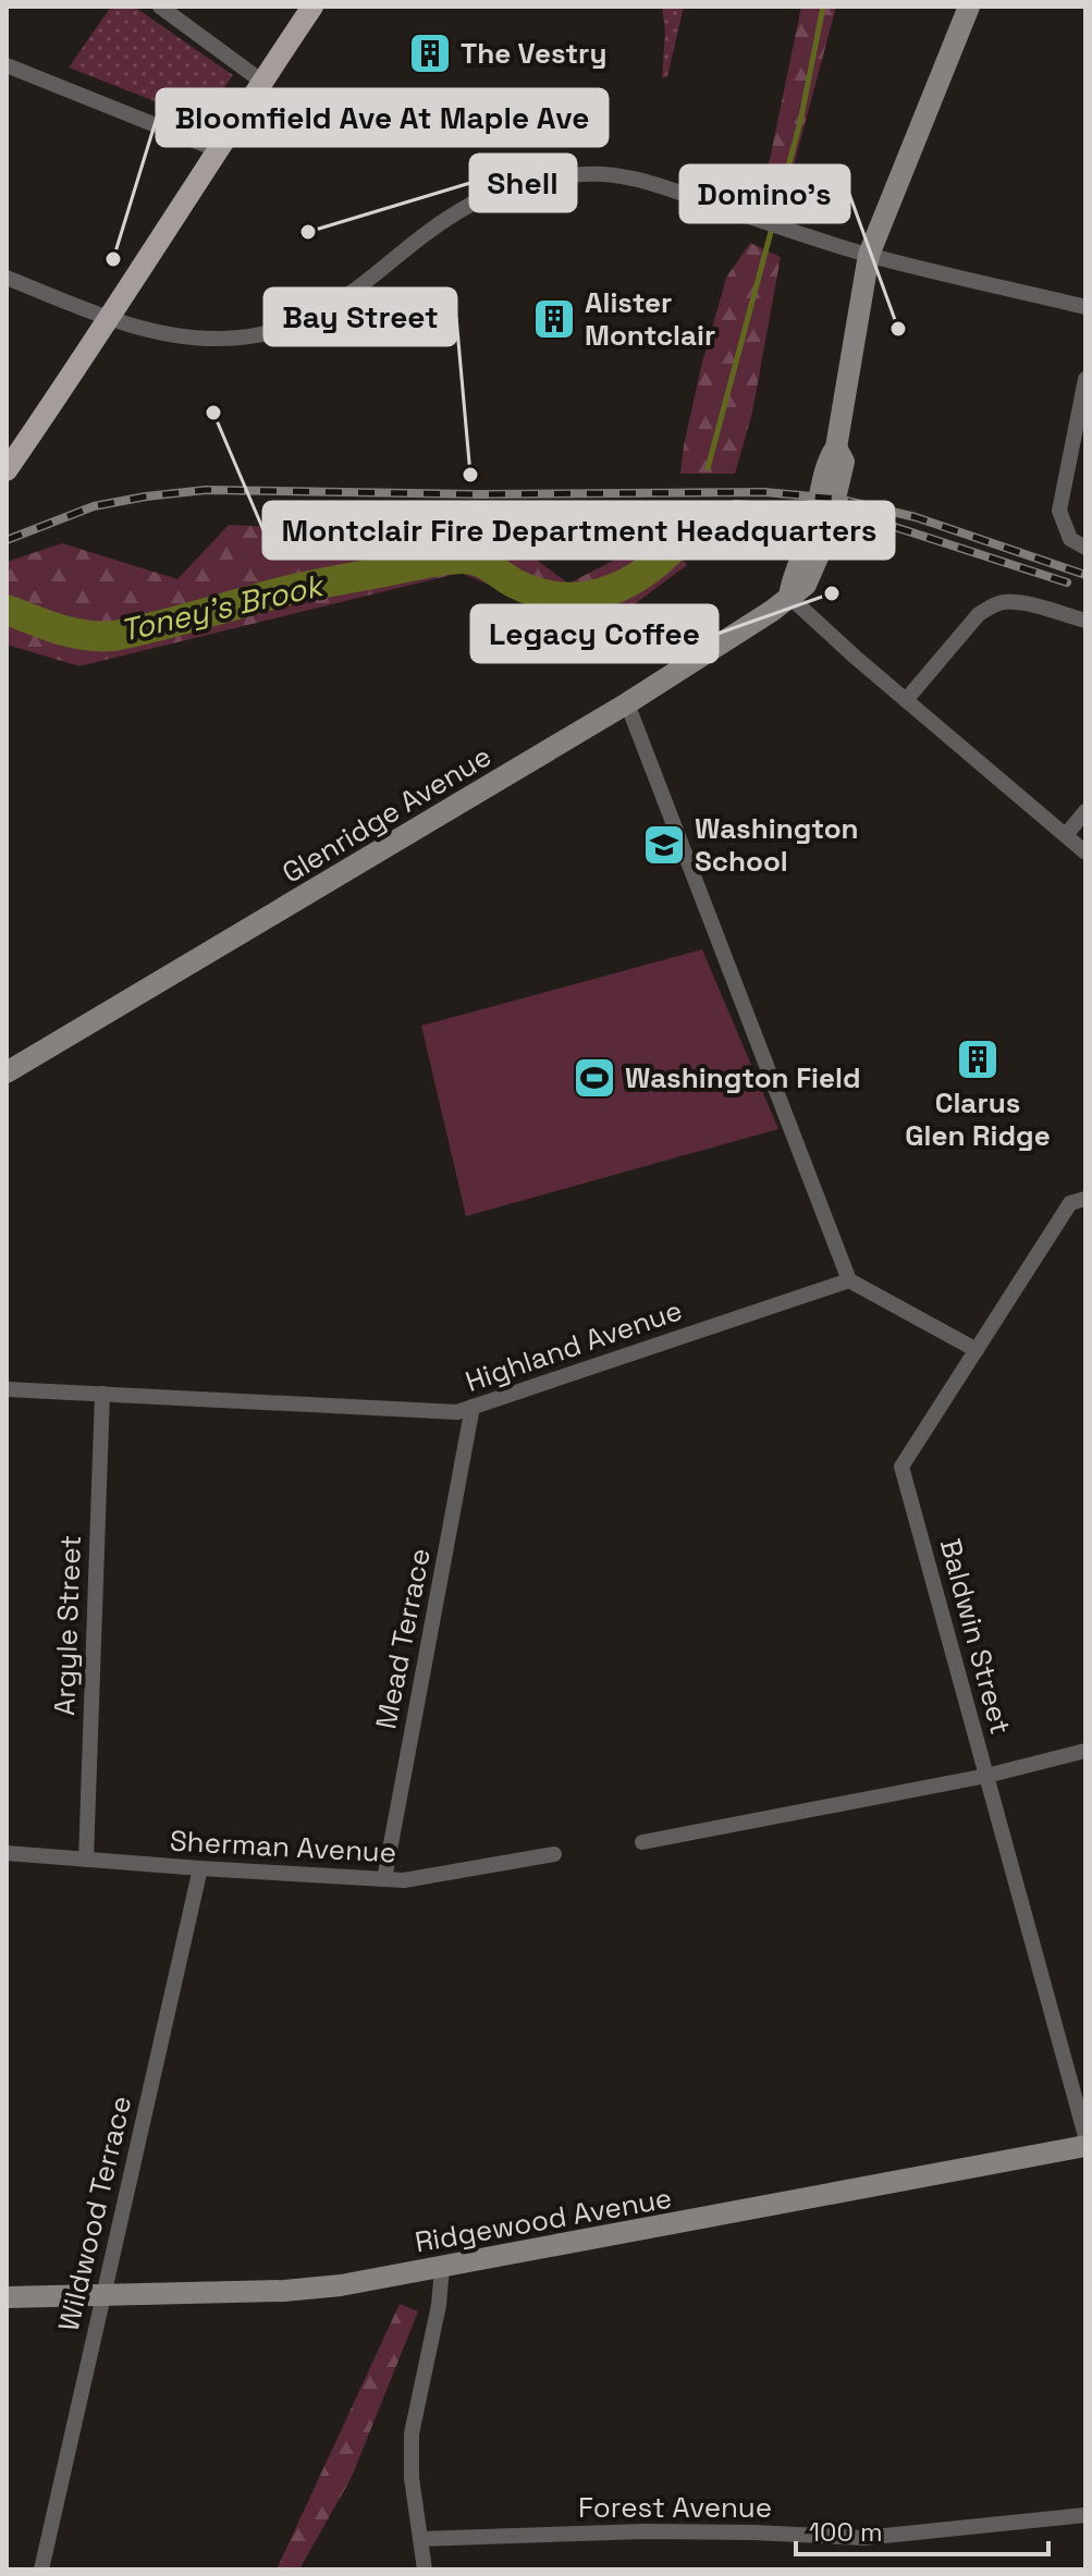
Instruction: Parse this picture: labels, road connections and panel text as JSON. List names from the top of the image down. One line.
{"streets":{"street":["Glenridge Avenue","Highland Avenue","Argyle Street","Baldwin Street","Mead Terrace","Sherman Avenue","Wildwood Terrace","Ridgewood Avenue","Forest Avenue"]},"crossings":[["Highland Avenue","Argyle Street"],["Highland Avenue","Mead Terrace"],["Argyle Street","Sherman Avenue"],["Mead Terrace","Sherman Avenue"],["Sherman Avenue","Wildwood Terrace"],["Wildwood Terrace","Ridgewood Avenue"]],"water":["Toney's Brook"],"places":{"building":["The Vestry","Alister Montclair","Clarus Glen Ridge"],"other":["Shell","Bloomfield Ave At Maple Ave","Domino's","Montclair Fire Department Headquarters","Bay Street","Legacy Coffee"],"school or university":["Washington School"],"sports":["Washington Field"]},"scale_bar":"100 m"}
